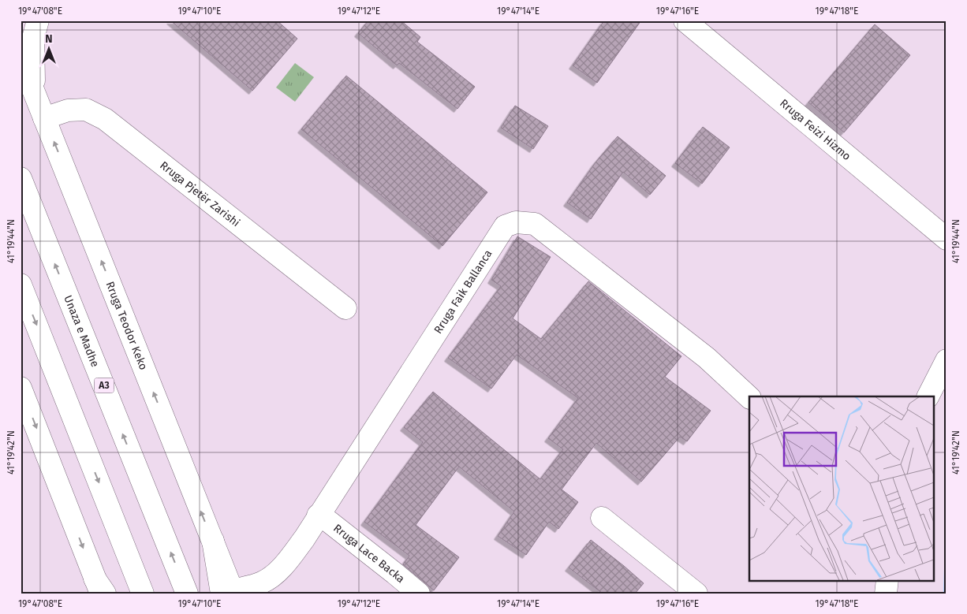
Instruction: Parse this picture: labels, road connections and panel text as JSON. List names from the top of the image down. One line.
{"streets":{"main road":["Rruga Feizi Hizmo","Rruga Pjetër Zarishi","Rruga Faik Ballanca","Rruga Teodor Keko","Unaza e Madhe","A3","Rruga Lace Backa"]},"crossings":[["Rruga Pjetër Zarishi","Rruga Teodor Keko"],["Rruga Faik Ballanca","Rruga Teodor Keko"],["Rruga Faik Ballanca","Rruga Lace Backa"]],"north":"top","coordinates":["19°47'08\"E","19°47'10\"E","19°47'12\"E","19°47'14\"E","19°47'16\"E","19°47'18\"E","41°19'44\"N","41°19'42\"N"]}
